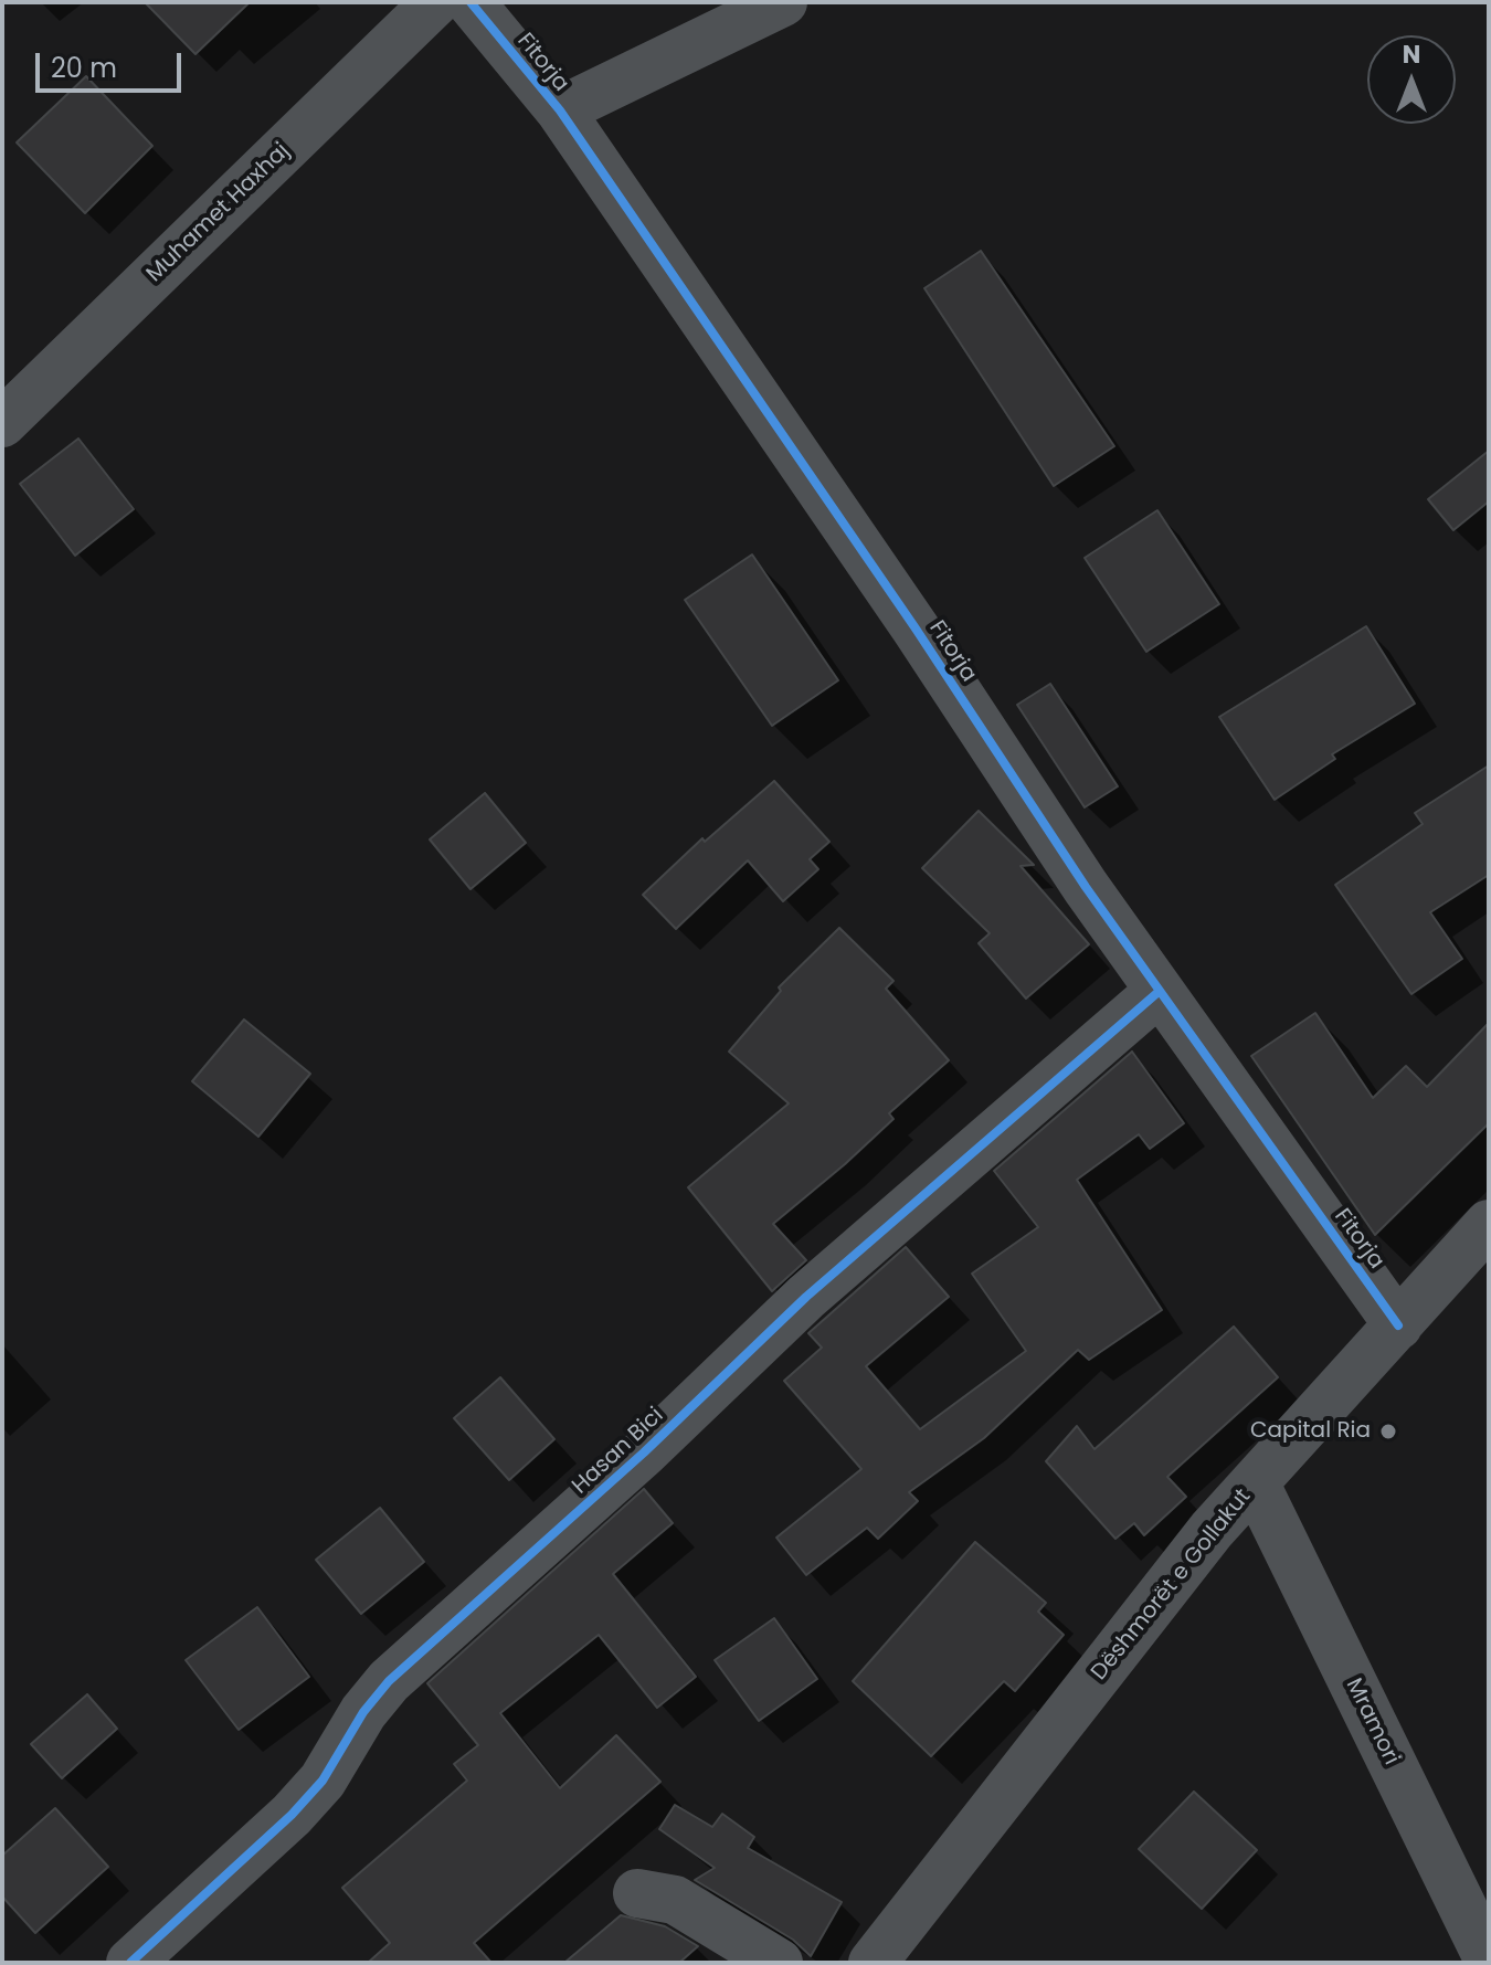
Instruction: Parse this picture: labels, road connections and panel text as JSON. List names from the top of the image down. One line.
{"streets":{"street":["Fitorja","Muhamet Haxhaj","Hasan Bici","Dëshmorët e Gollakut","Mramori"]},"crossings":[["Fitorja","Hasan Bici"],["Fitorja","Dëshmorët e Gollakut"],["Dëshmorët e Gollakut","Mramori"]],"places":["Capital Ria"],"scale_bar":"20 m","north":"top"}
